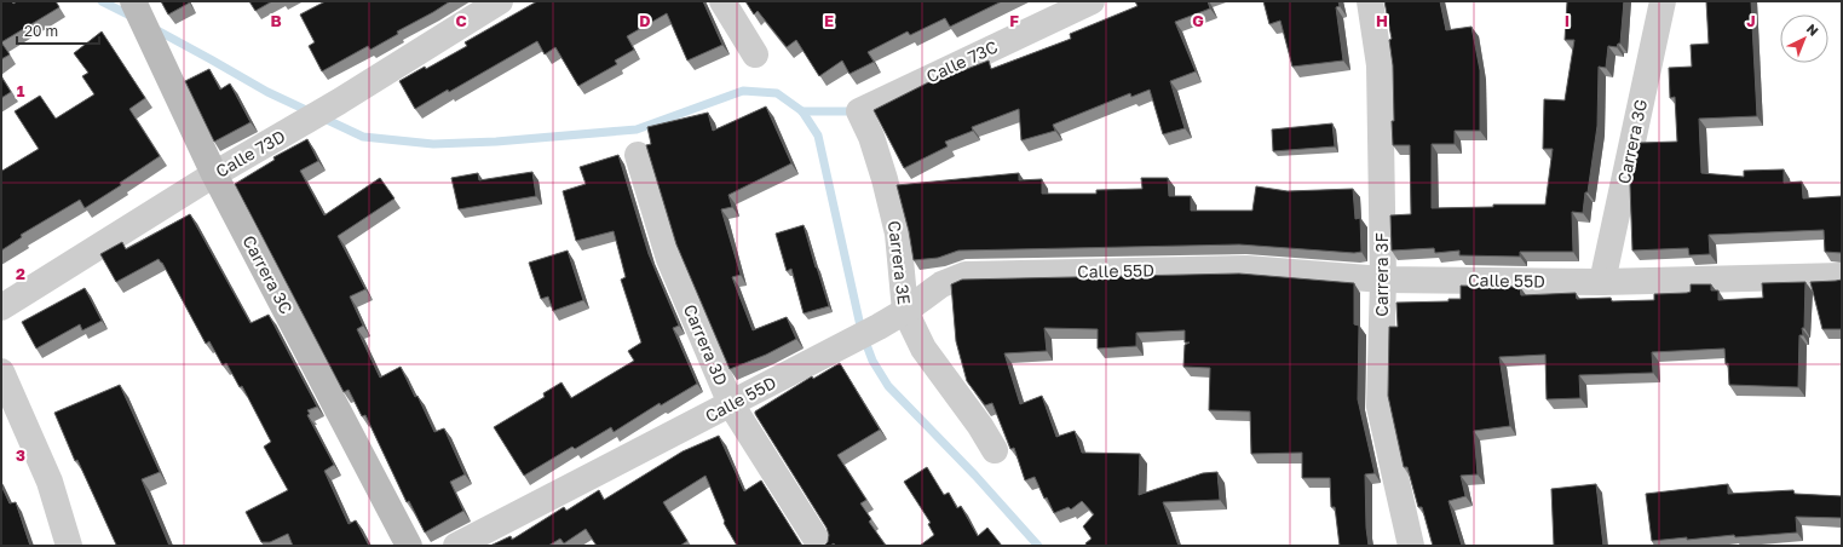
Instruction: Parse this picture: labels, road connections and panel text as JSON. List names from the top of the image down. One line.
{"streets":{"street":["Calle 73C","Carrera 3G","Calle 73D","Carrera 3E","Calle 55D","Carrera 3C","Carrera 3F","Carrera 3D"]},"crossings":[["Calle 73C","Carrera 3E"],["Carrera 3G","Calle 55D"],["Calle 73D","Carrera 3C"],["Carrera 3E","Calle 55D"],["Calle 55D","Carrera 3F"],["Calle 55D","Carrera 3D"]],"scale_bar":"20 m","north":"top right","grid":{"columns":["B","C","D","E","F","G","H","I","J"],"rows":["1","2","3"]}}
